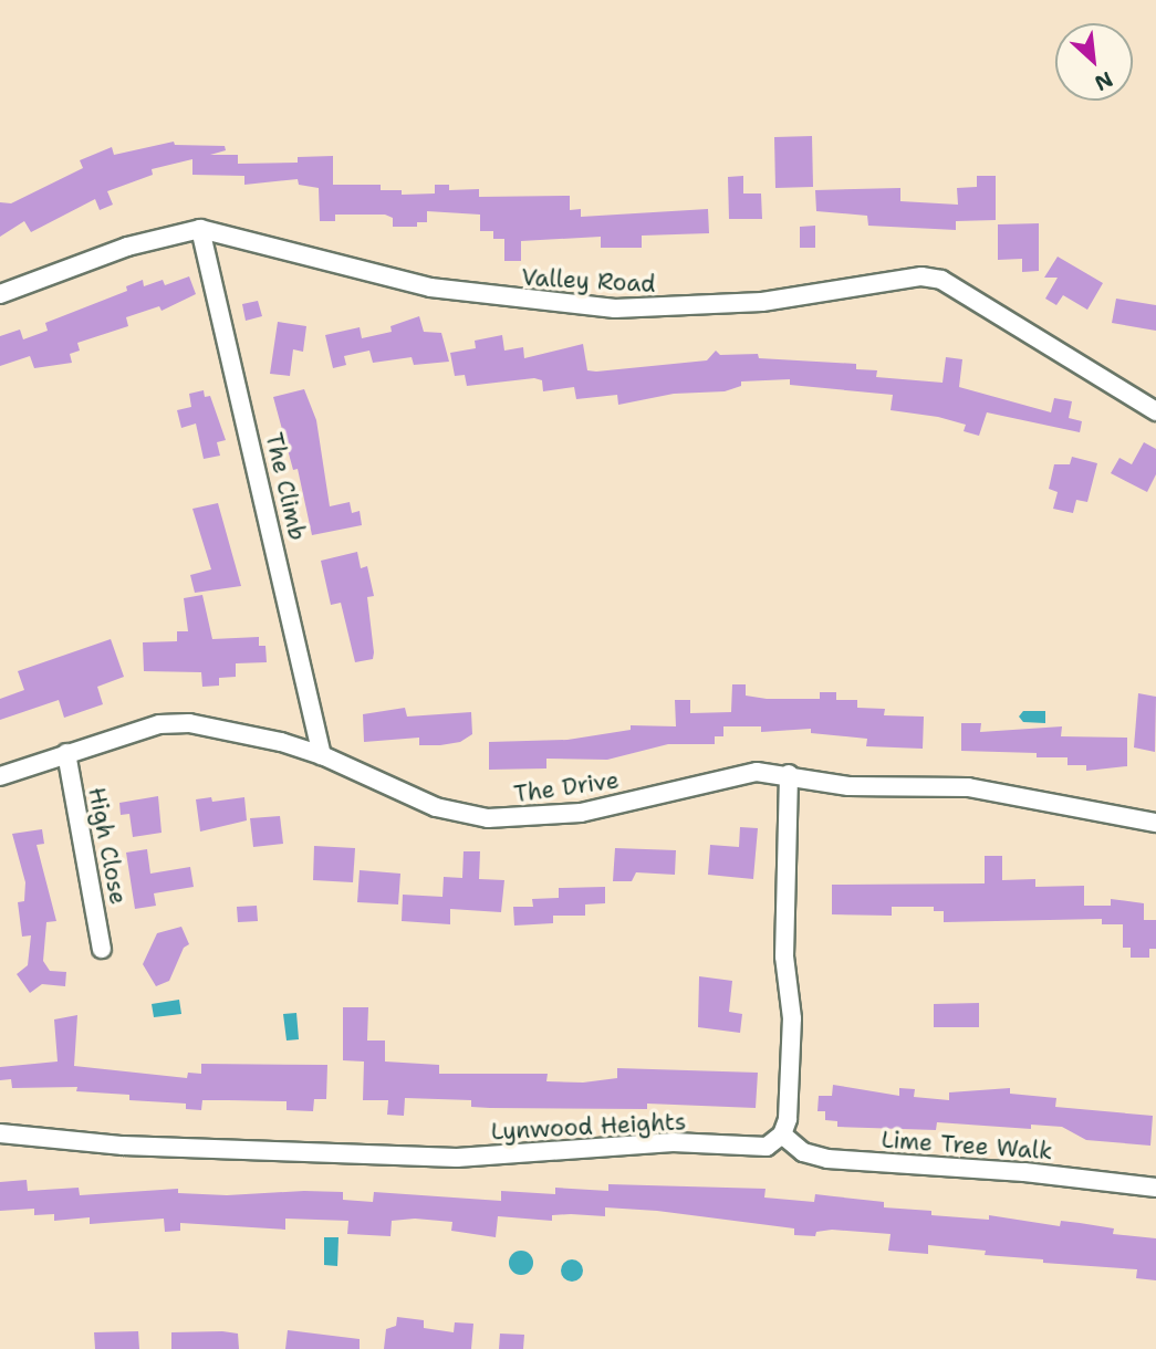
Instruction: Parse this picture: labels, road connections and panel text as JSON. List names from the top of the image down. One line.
{"streets":{"street":["Valley Road","The Climb","The Drive","High Close","Lynwood Heights","Lime Tree Walk"]},"crossings":[["Valley Road","The Climb"],["The Climb","The Drive"],["The Drive","High Close"],["Lynwood Heights","Lime Tree Walk"]],"north":"bottom right"}
